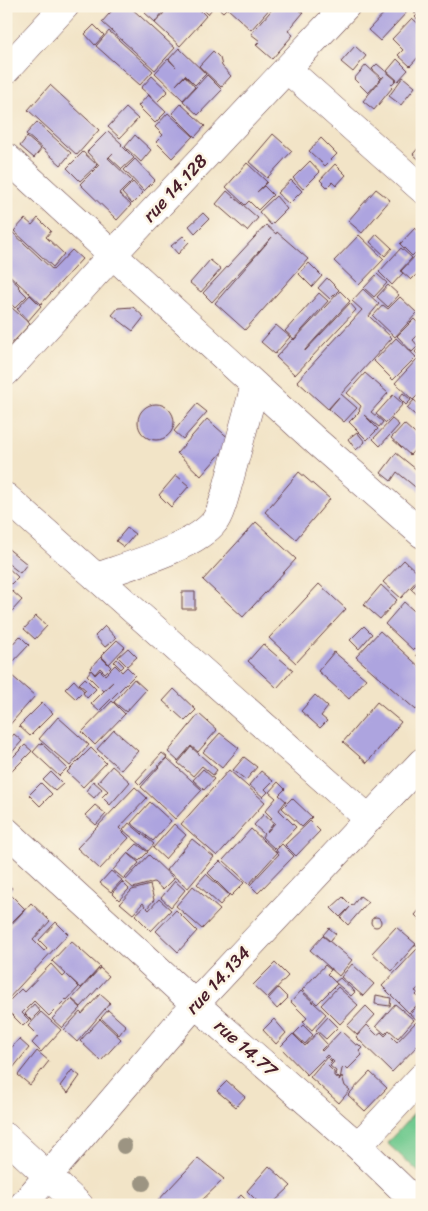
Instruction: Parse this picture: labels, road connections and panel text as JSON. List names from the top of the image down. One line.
{"streets":{"street":["rue 14.128","rue 14.134","rue 14.77"]},"crossings":[["rue 14.134","rue 14.77"]]}
